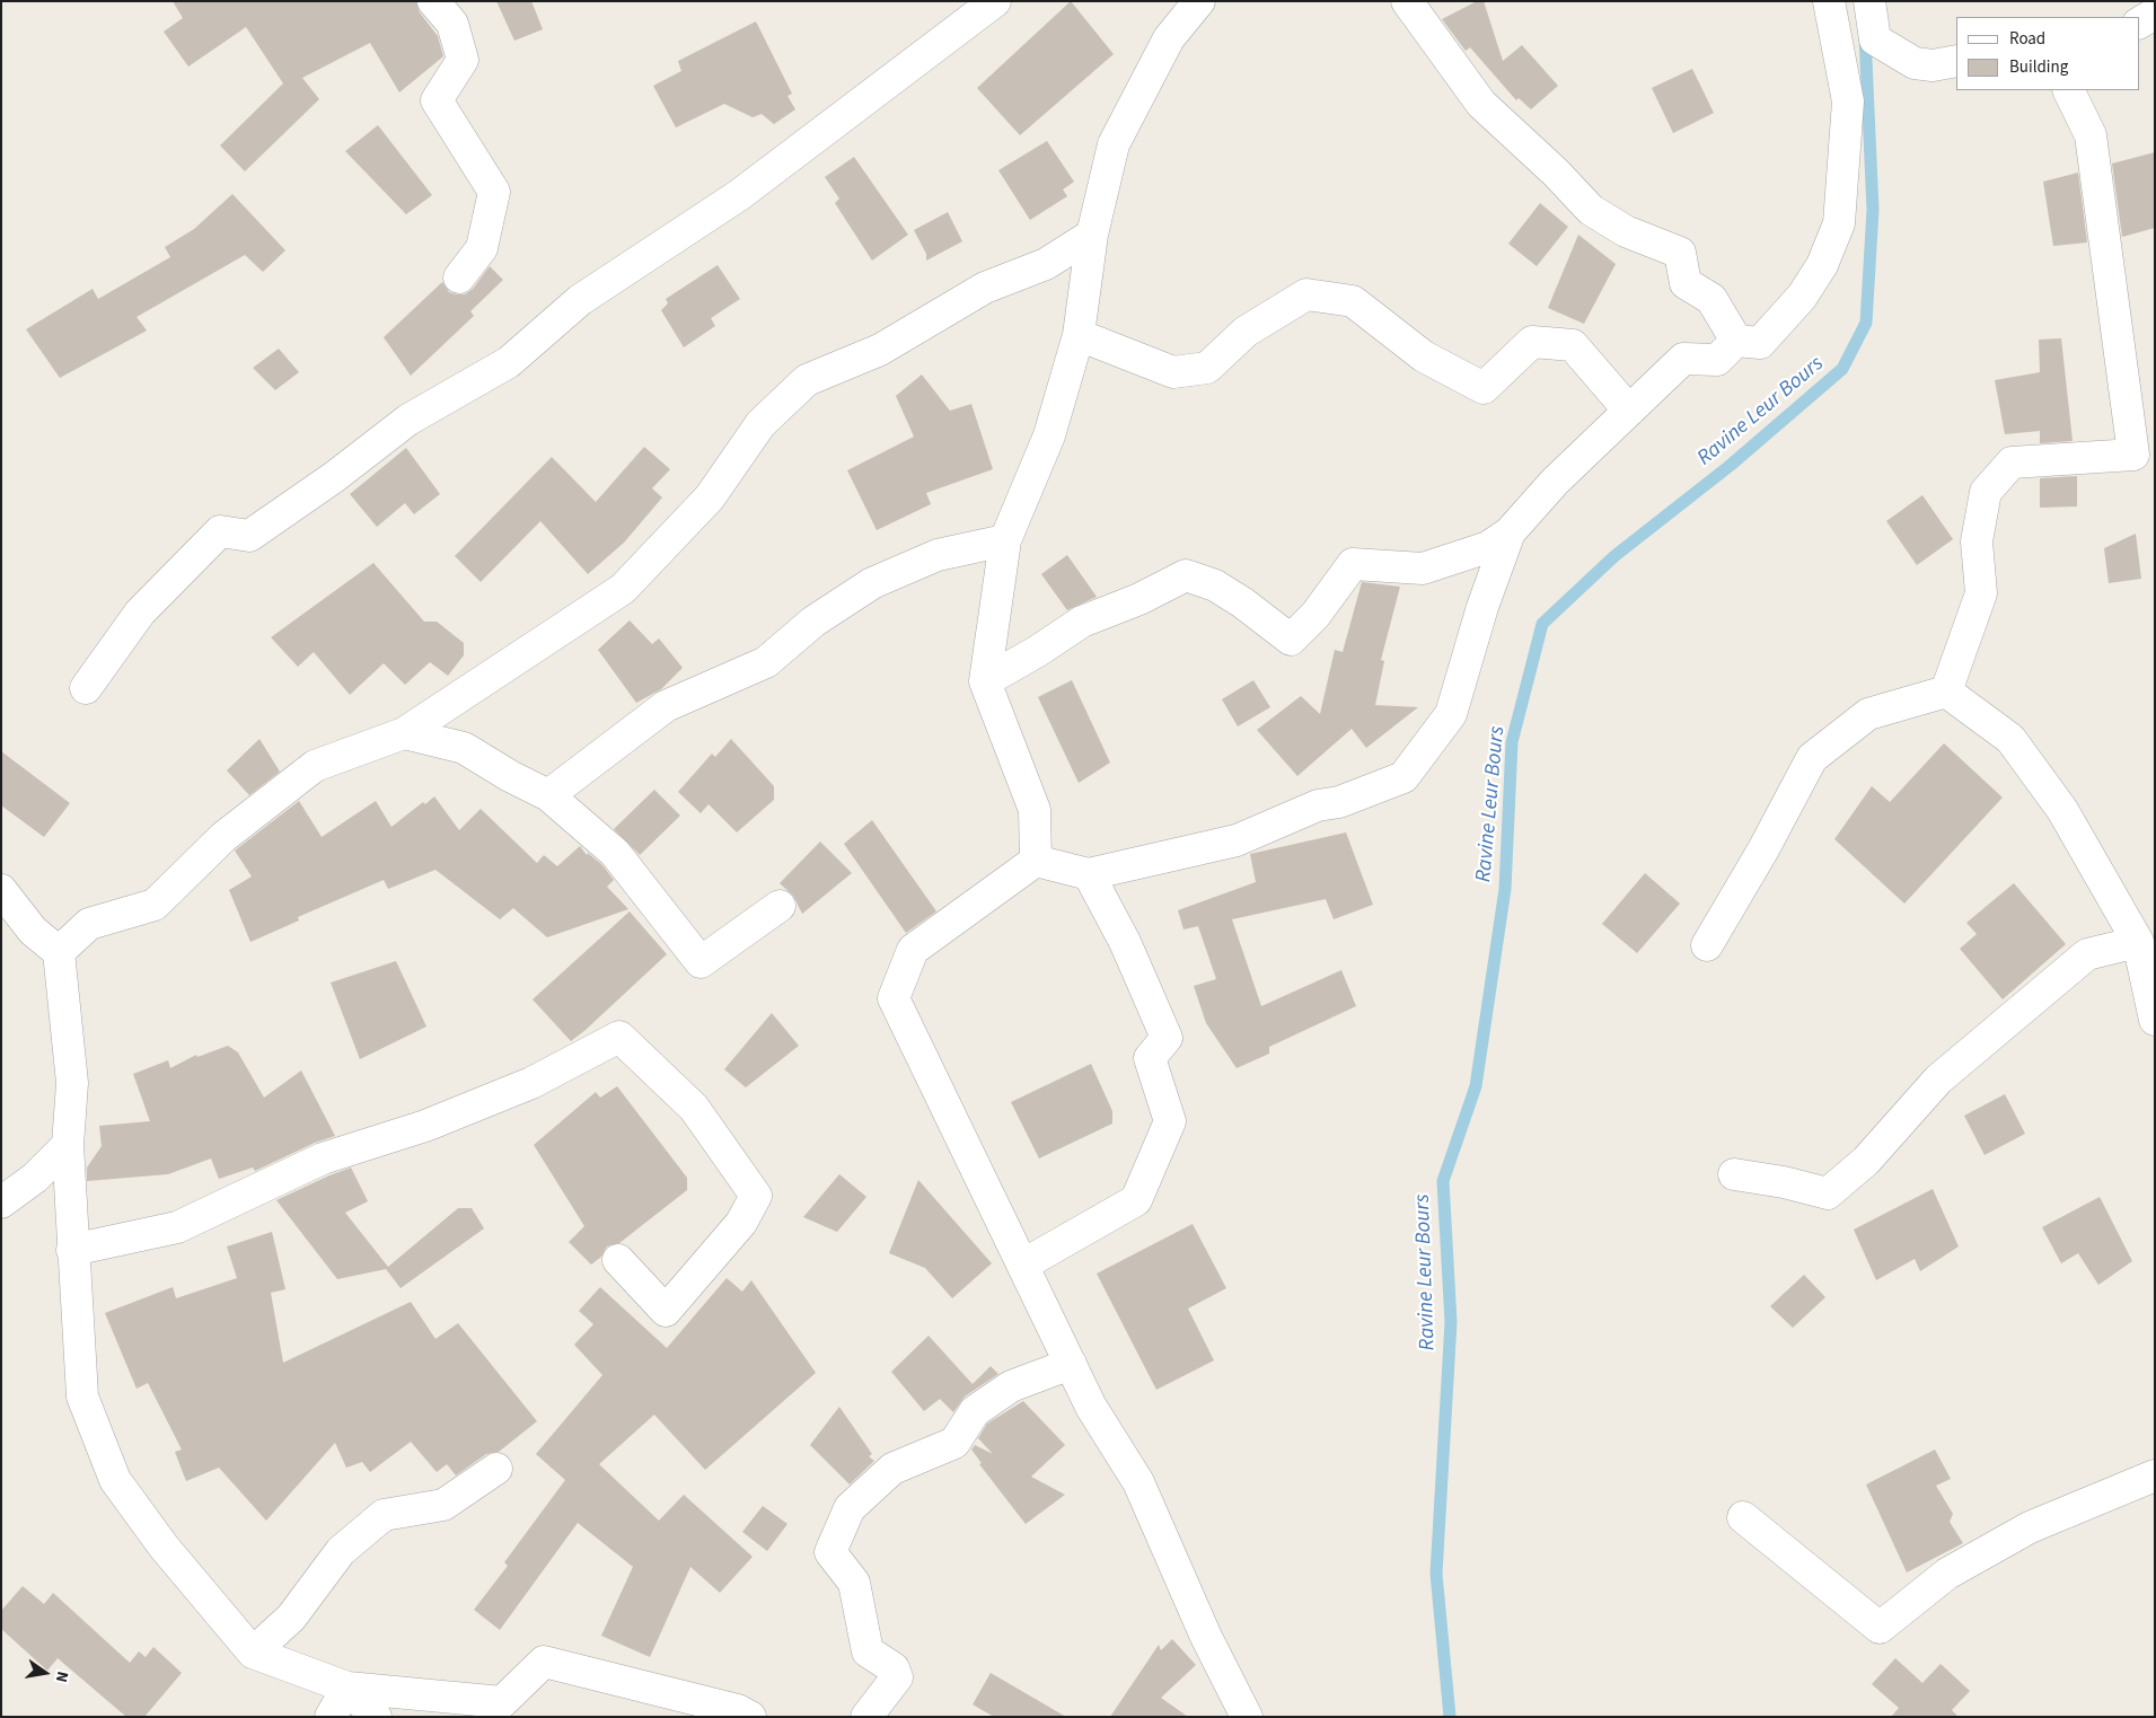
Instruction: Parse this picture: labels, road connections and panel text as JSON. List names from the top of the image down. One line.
{"water":["Ravine Leur Bours"],"legend":["Road","Building"],"north":"right"}
